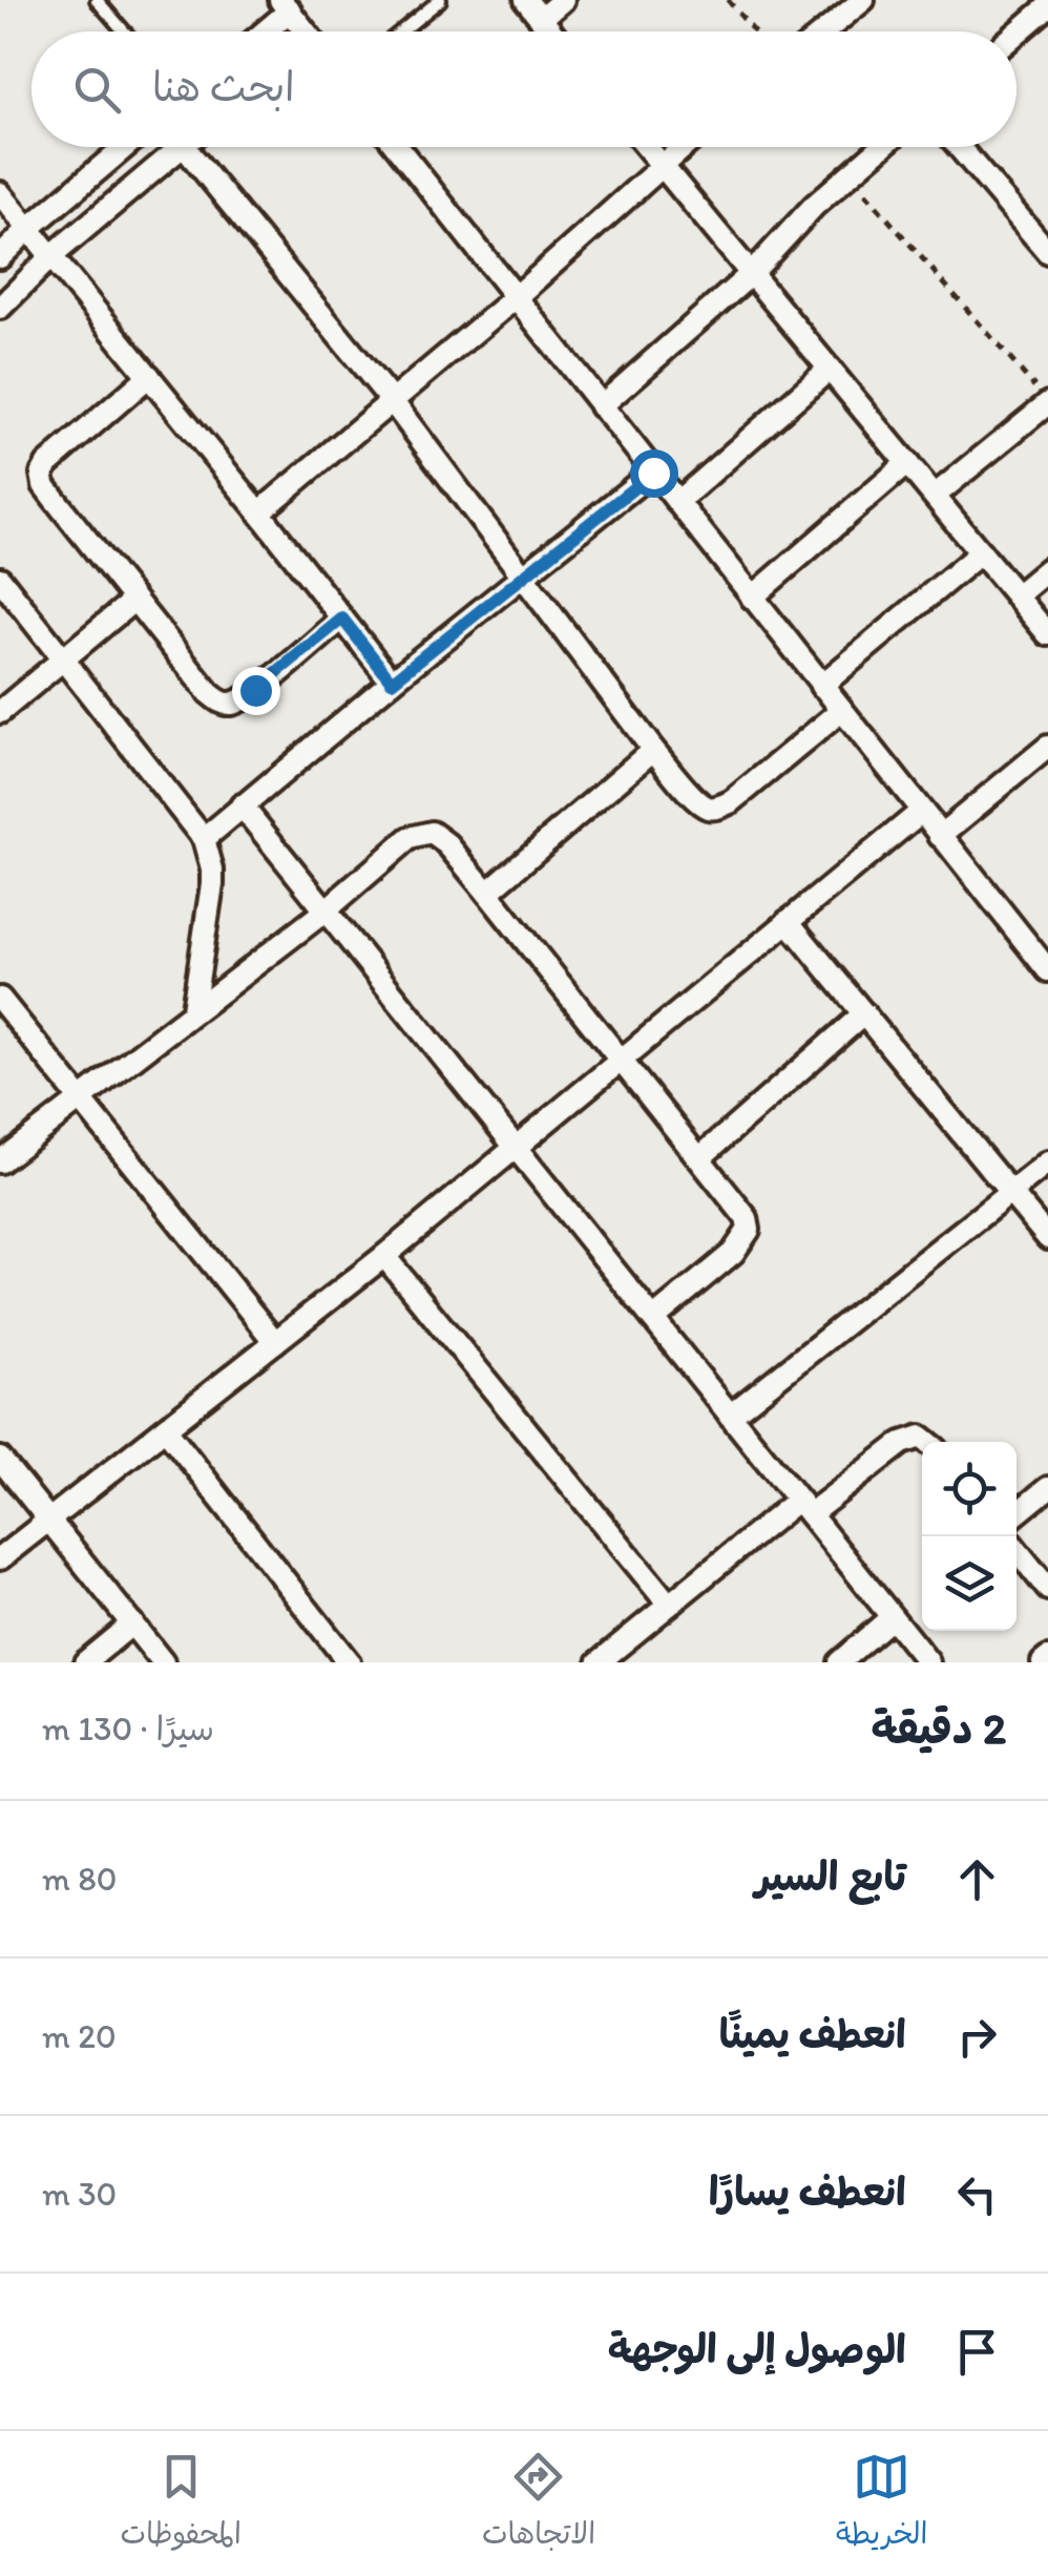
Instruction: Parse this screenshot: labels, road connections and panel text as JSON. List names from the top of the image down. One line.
{"page":{"search":"ابحث هنا","heading":["2 دقيقة","سيرًا · 130 m"],"list":[["تابع السير","80 m"],["انعطف يمينًا","20 m"],["انعطف يسارًا","30 m"],"الوصول إلى الوجهة"],"nav":["الخريطة","الاتجاهات","المحفوظات"]}}
